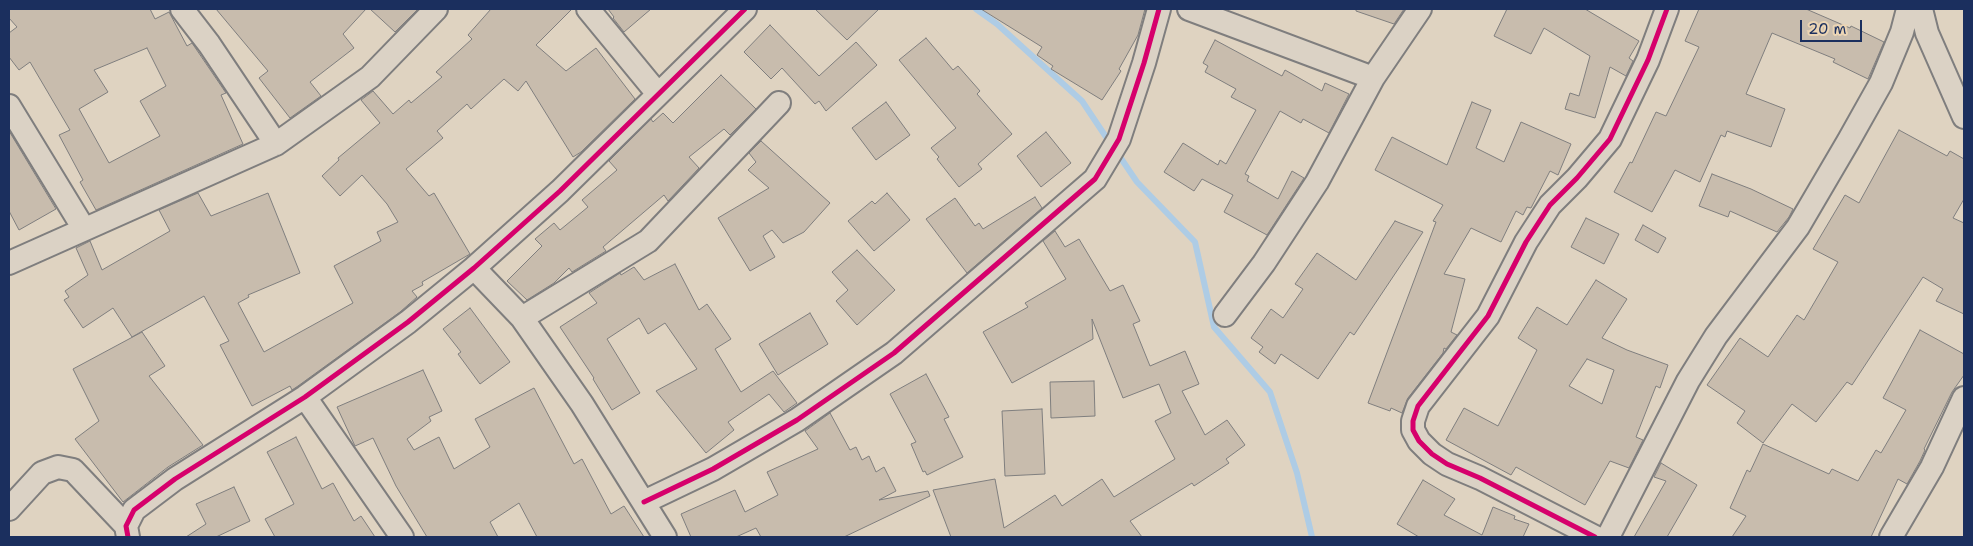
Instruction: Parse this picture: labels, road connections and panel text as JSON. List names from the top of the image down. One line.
{"scale_bar":"20 m"}
